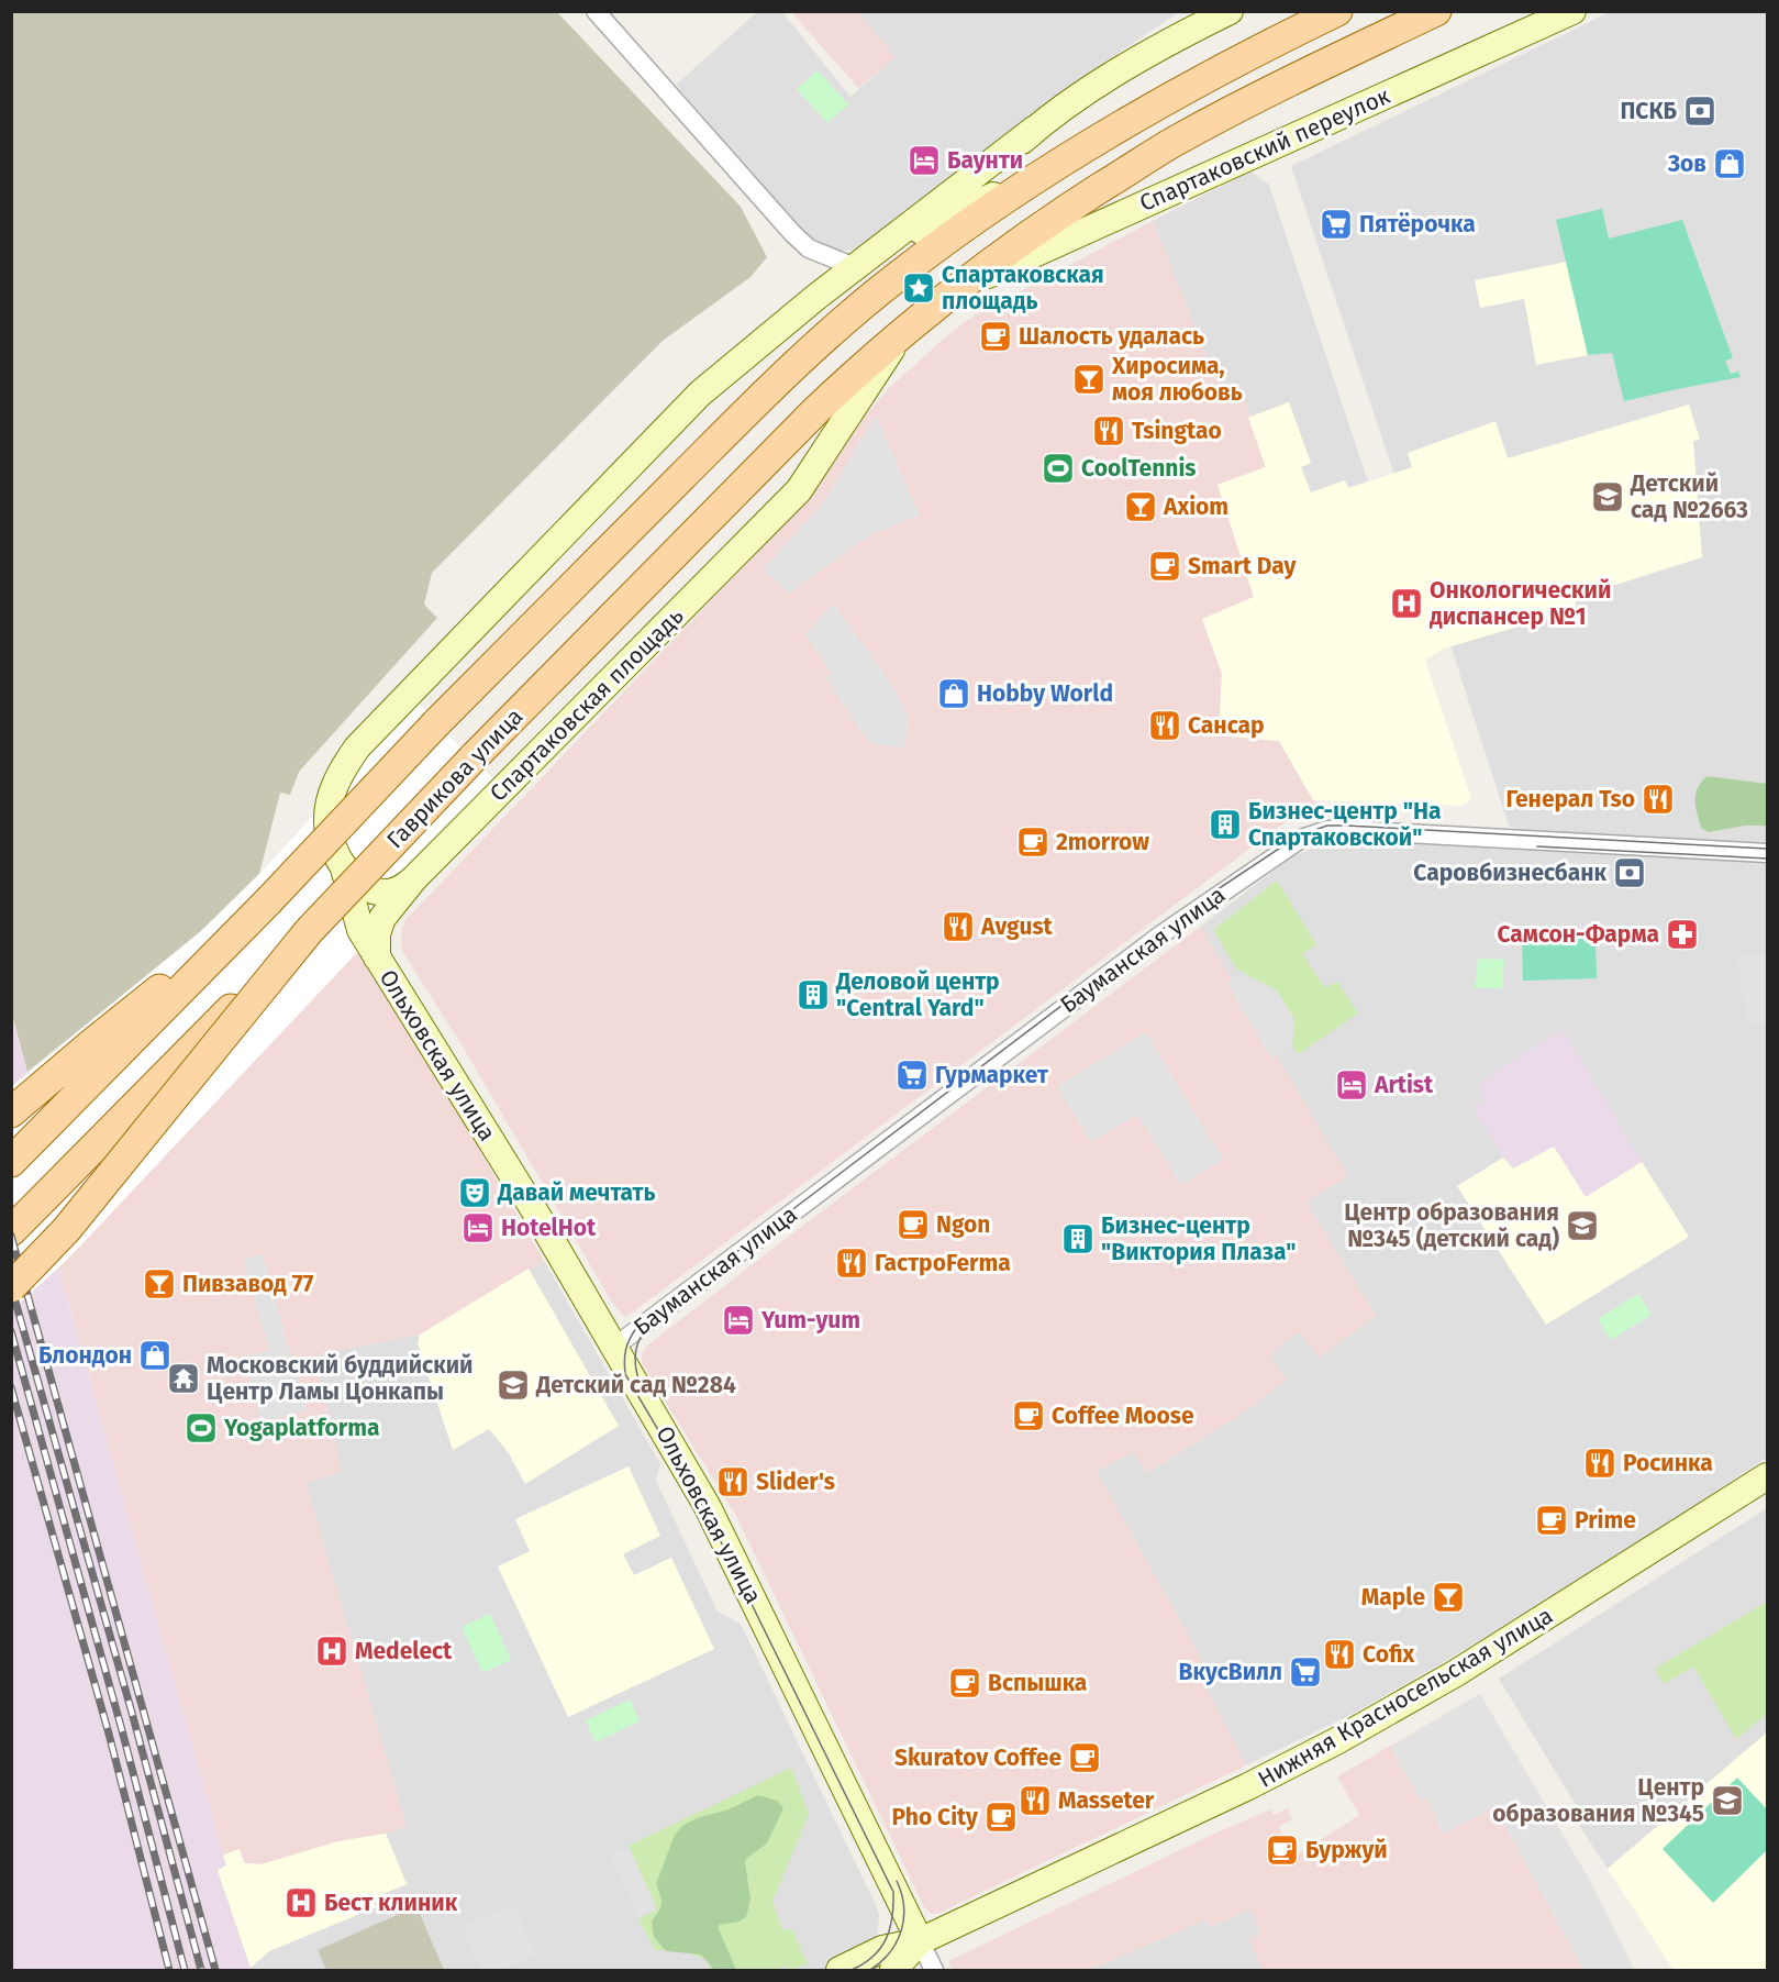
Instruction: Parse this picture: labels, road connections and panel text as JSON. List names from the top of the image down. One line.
{"streets":{"main road":["Спартаковская площадь","Гаврикова улица"],"street":["Спартаковский переулок","Бауманская улица","Ольховская улица","Нижняя Красносельская улица"]},"crossings":[["Спартаковский переулок","Спартаковская площадь"],["Спартаковская площадь","Гаврикова улица"],["Спартаковская площадь","Ольховская улица"],["Бауманская улица","Ольховская улица"],["Ольховская улица","Нижняя Красносельская улица"]],"places":{"bank":["ПСКБ","Саровбизнесбанк"],"hotel":["Баунти","Artist","HotelHot","Yum-yum"],"shop":["Зов","Hobby World","Блондон"],"supermarket":["Пятёрочка","Гурмаркет","ВкусВилл"],"place":["Спартаковская площадь"],"cafe":["Шалость удалась","Smart Day","2morrow","Ngon","Coffee Moose","Prime","Вспышка","Skuratov Coffee","Pho City","Буржуй"],"bar":["Хиросима, моя любовь","Axiom","Пивзавод 77","Maple"],"restaurant":["Tsingtao","Сансар","Генерал Tso","Avgust","ГастроFerma","Росинка","Slider's","Cofix","Masseter"],"sports":["CoolTennis","Yogaplatforma"],"school or university":["Детский сад №2663","Центр образования №345 (детский сад)","Детский сад №284","Центр образования №345"],"hospital":["Онкологический диспансер №1","Medelect","Бест клиник"],"building":["Бизнес-центр \"На Спартаковской\"","Деловой центр \"Central Yard\"","Бизнес-центр \"Виктория Плаза\""],"pharmacy":["Самсон-Фарма"],"theatre":["Давай мечтать"],"temple":["Московский буддийский Центр Ламы Цонкапы"]}}
